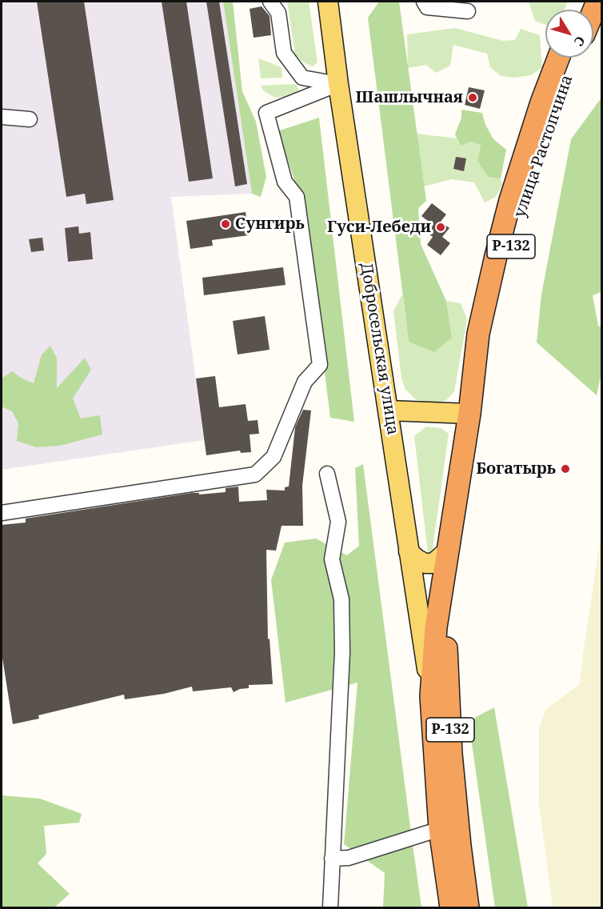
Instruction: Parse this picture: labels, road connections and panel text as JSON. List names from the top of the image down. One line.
{"streets":{"highway":["улица Растопчина","Р-132"],"main road":["Добросельская улица"]},"crossings":[["улица Растопчина","Р-132"],["улица Растопчина","Добросельская улица"],["Р-132","Добросельская улица"]],"places":["Шашлычная","Сунгирь","Гуси-Лебеди","Богатырь"],"north":"bottom right"}
